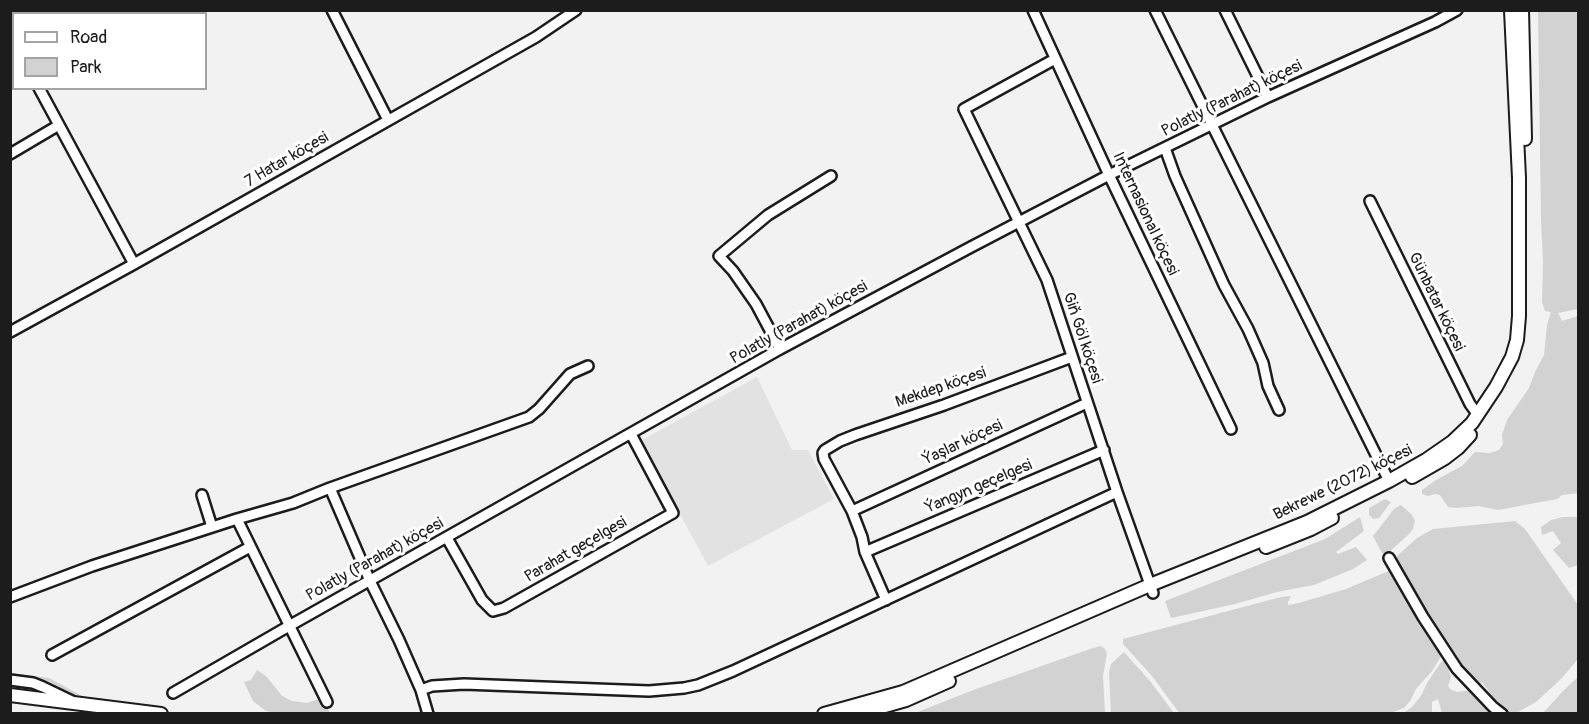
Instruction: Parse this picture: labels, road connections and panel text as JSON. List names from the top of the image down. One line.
{"streets":{"main road":["Bekrewe (2072) köçesi"],"street":["Polatly (Parahat) köçesi","7 Hatar köçesi","Internasional köçesi","Günbatar köçesi","Giň Göl köçesi","Mekdep köçesi","Ýaşlar köçesi","Ýangyn geçelgesi","Parahat geçelgesi"]},"crossings":[["Polatly (Parahat) köçesi","Internasional köçesi"],["Polatly (Parahat) köçesi","Giň Göl köçesi"],["Polatly (Parahat) köçesi","Parahat geçelgesi"],["Internasional köçesi","Giň Göl köçesi"],["Günbatar köçesi","Bekrewe (2072) köçesi"],["Giň Göl köçesi","Mekdep köçesi"],["Giň Göl köçesi","Ýaşlar köçesi"],["Giň Göl köçesi","Bekrewe (2072) köçesi"],["Giň Göl köçesi","Ýangyn geçelgesi"],["Mekdep köçesi","Ýaşlar köçesi"]],"legend":["Road","Park"]}
